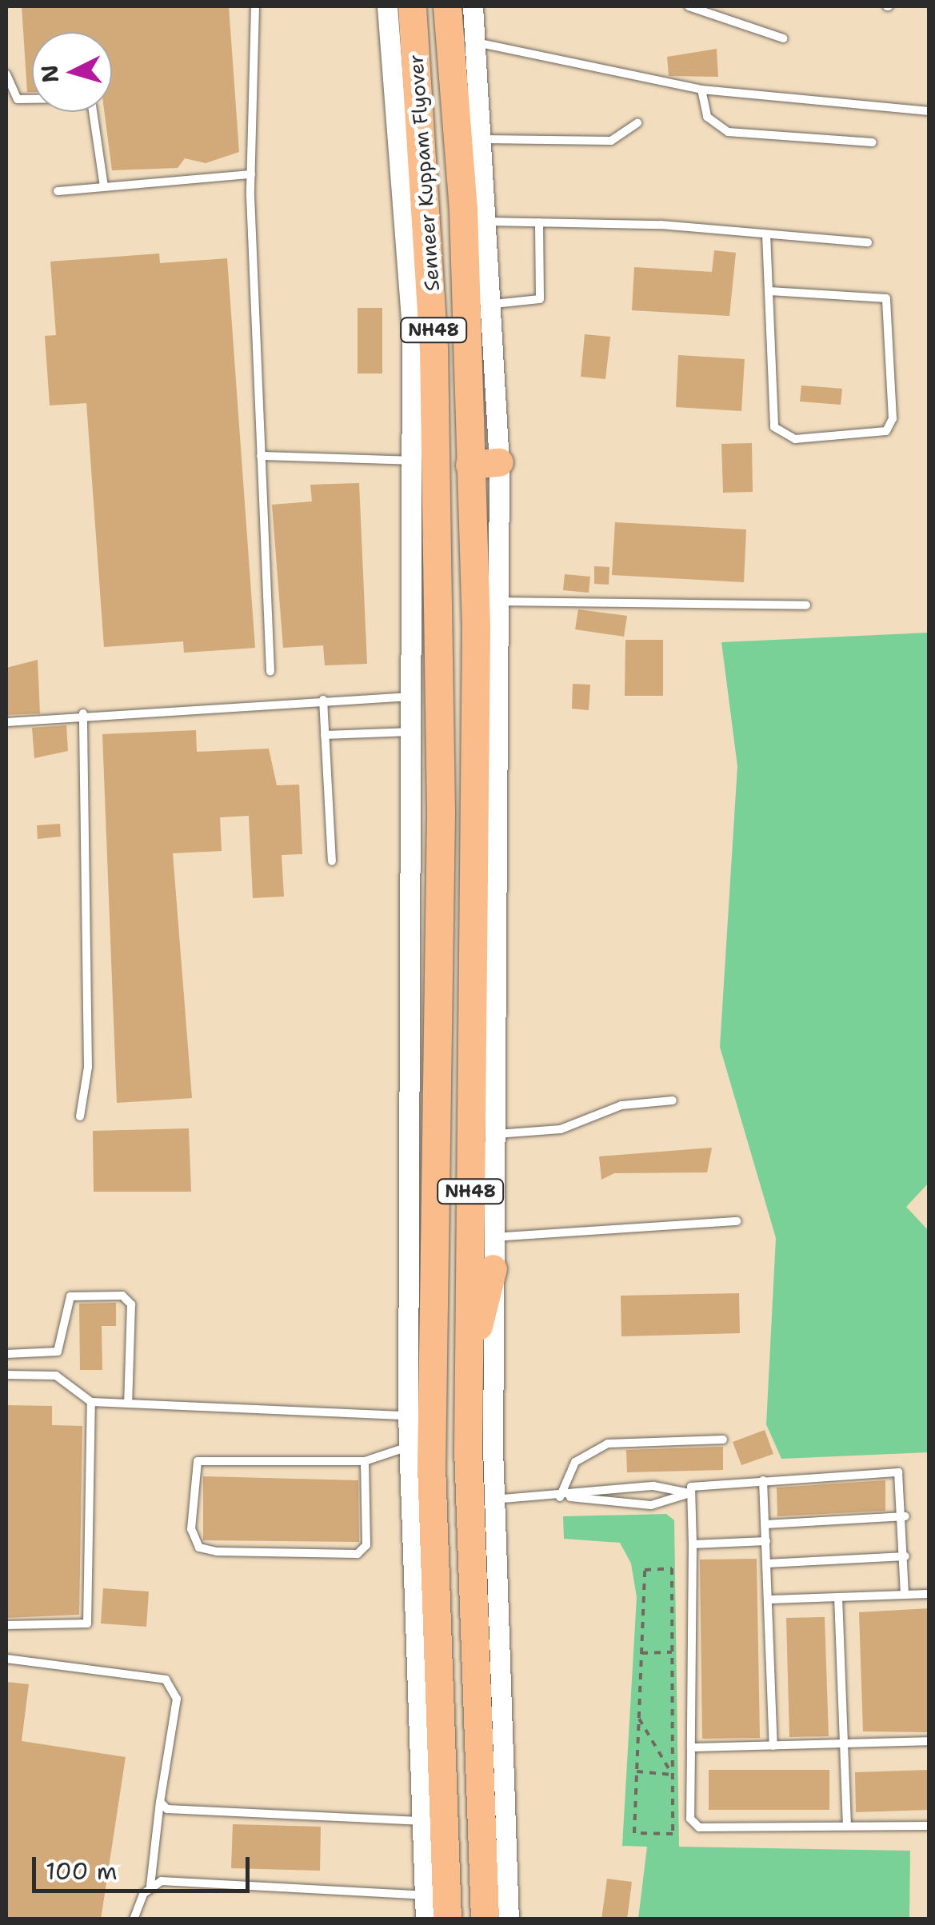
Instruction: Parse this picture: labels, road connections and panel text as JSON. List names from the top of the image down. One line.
{"streets":{"highway":["Senneer Kuppam Flyover","NH48"]},"crossings":[["Senneer Kuppam Flyover","NH48"]],"scale_bar":"100 m","north":"left"}
